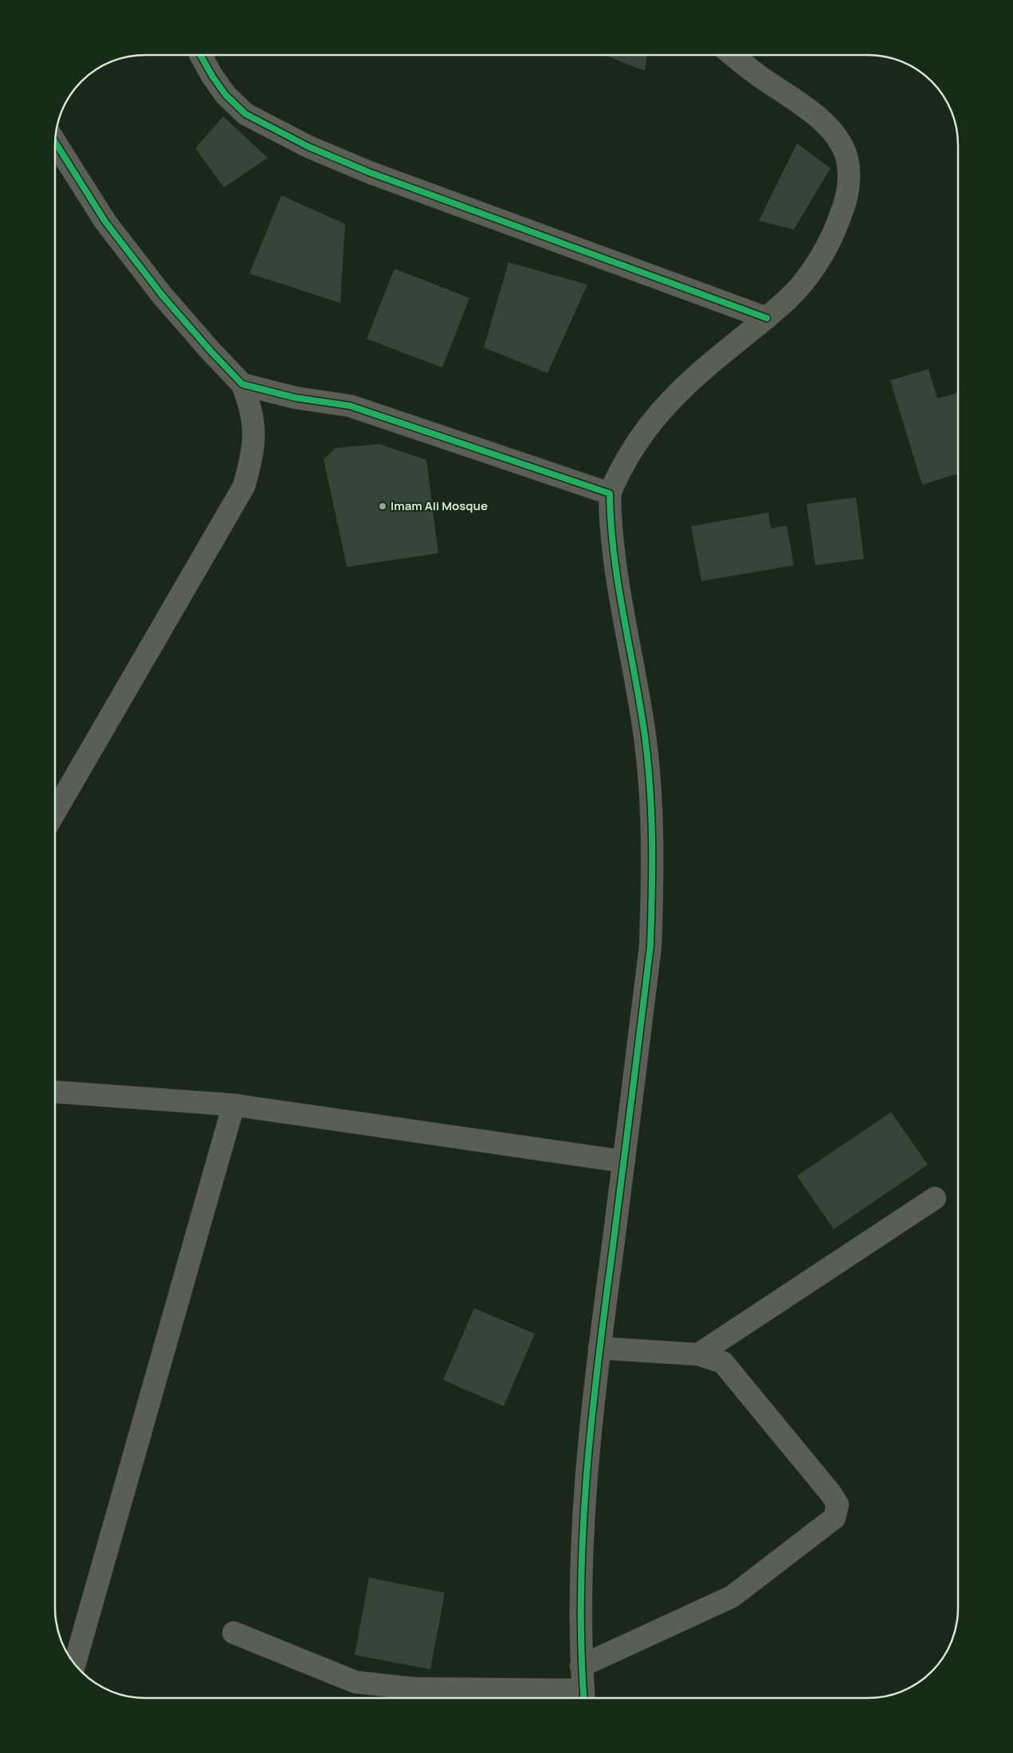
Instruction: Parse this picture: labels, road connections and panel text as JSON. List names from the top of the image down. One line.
{"places":["Imam Ali Mosque"]}
